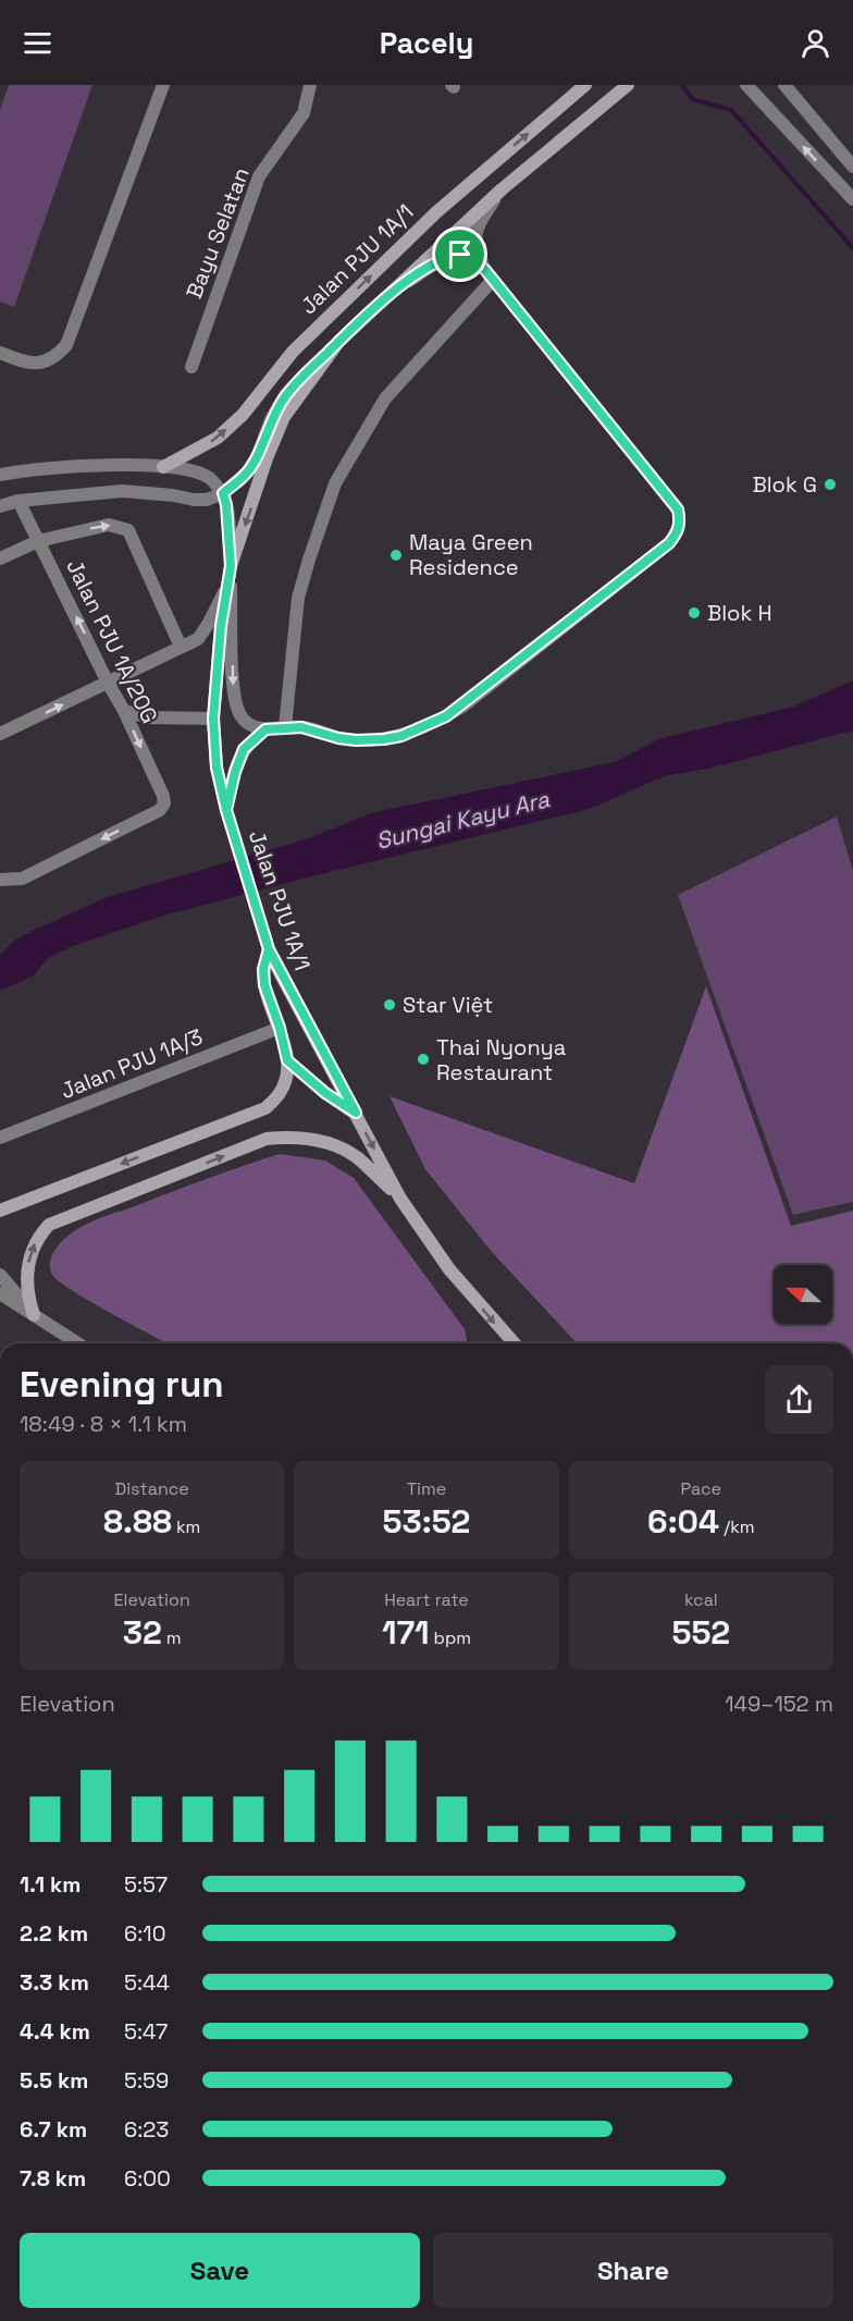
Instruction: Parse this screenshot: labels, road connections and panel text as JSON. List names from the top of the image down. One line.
{"streets":{"main road":["Jalan PJU 1A/1"],"street":["Bayu Selatan","Jalan PJU 1A/20G","Jalan PJU 1A/3"]},"water":["Sungai Kayu Ara"],"places":["Blok G","Maya Green Residence","Blok H","Star Việt","Thai Nyonya Restaurant"],"north":"left","page":{"header":"Pacely","heading":["Evening run","18:49 · 8 × 1.1 km"],"stats":[["Distance","8.88 km"],["Time","53:52"],["Pace","6:04 /km"],["Elevation","32 m"],["Heart rate","171 bpm"],["kcal","552"]],"chart":["Elevation","149–152 m"],"list":[{"name":"1.1 km","note":"5:57"},{"name":"2.2 km","note":"6:10"},{"name":"3.3 km","note":"5:44"},{"name":"4.4 km","note":"5:47"},{"name":"5.5 km","note":"5:59"},{"name":"6.7 km","note":"6:23"},{"name":"7.8 km","note":"6:00"}],"buttons":["Save","Share"]}}
